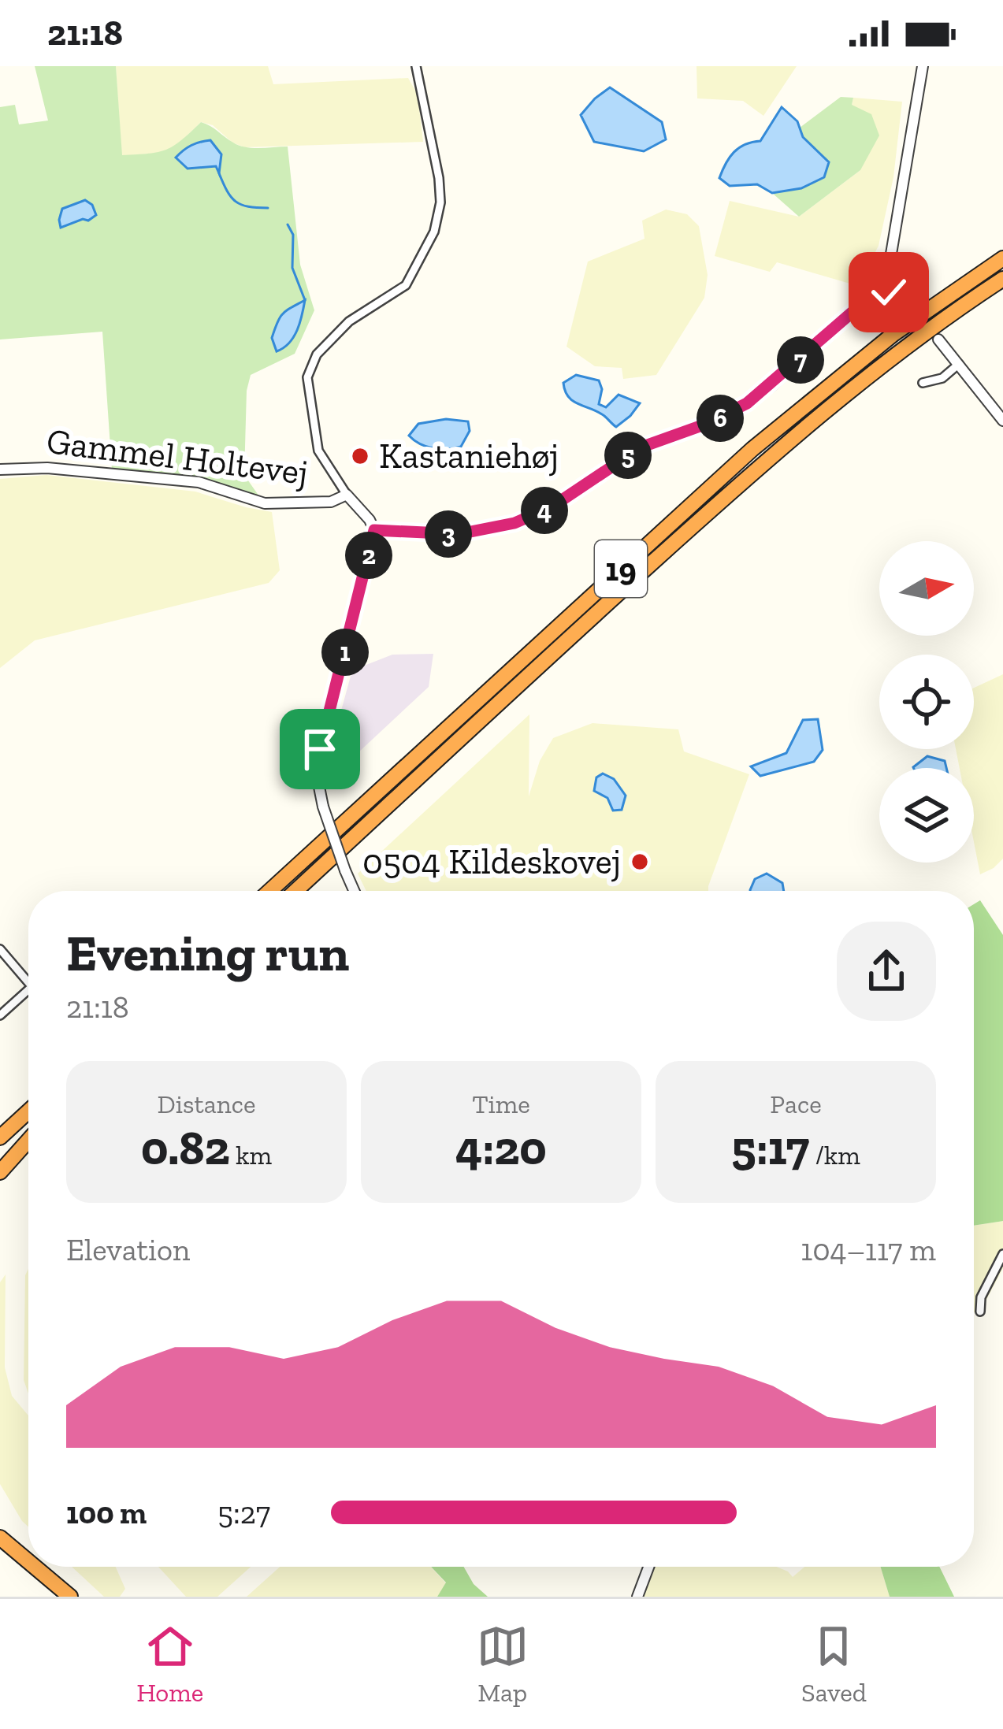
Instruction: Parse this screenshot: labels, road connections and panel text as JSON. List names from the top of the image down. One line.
{"streets":{"highway":["19"],"street":["Gammel Holtevej"]},"places":["Kastaniehøj","0504 Kildeskovej"],"north":"right","page":{"status":"21:18","pins":["7","6","5","4","3","2","1"],"heading":["Evening run","21:18"],"stats":[["Distance","0.82 km"],["Time","4:20"],["Pace","5:17 /km"]],"chart":["Elevation","104–117 m"],"list":[{"name":"100 m","note":"5:27"}],"tabs":["Home","Map","Saved"]}}
